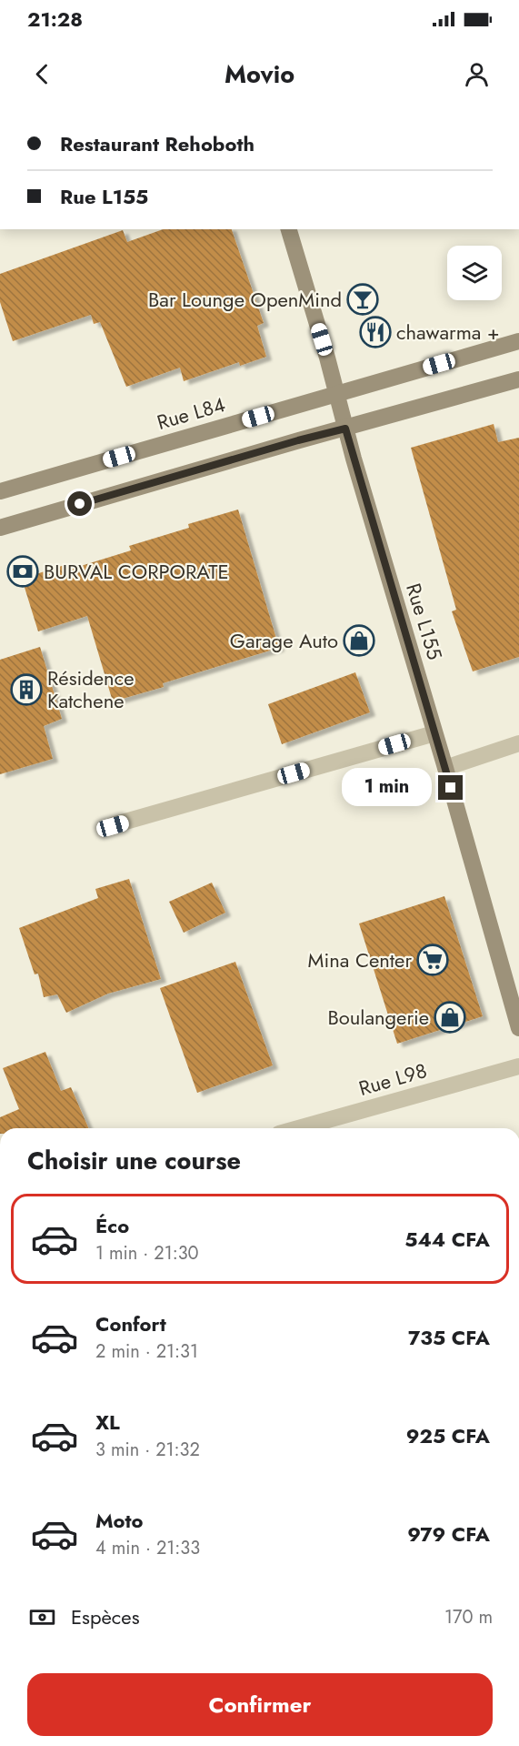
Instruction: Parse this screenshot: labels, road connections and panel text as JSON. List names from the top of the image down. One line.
{"streets":{"main road":["Rue L84","Rue L155"],"street":["Rue L98"]},"crossings":[["Rue L84","Rue L155"]],"places":{"bar":["Bar Lounge OpenMind"],"restaurant":["chawarma +"],"bank":["BURVAL CORPORATE"],"shop":["Garage Auto","Boulangerie"],"building":["Résidence Katchene"],"supermarket":["Mina Center"]},"page":{"status":"21:28","header":"Movio","banner":["Restaurant Rehoboth","Rue L155"],"bubble":"1 min","heading":"Choisir une course","list":[{"name":"Éco","note":"1 min · 21:30","value":"544 CFA"},{"name":"Confort","note":"2 min · 21:31","value":"735 CFA"},{"name":"XL","note":"3 min · 21:32","value":"925 CFA"},{"name":"Moto","note":"4 min · 21:33","value":"979 CFA"}],"pay":["Espèces","170 m"],"buttons":"Confirmer"}}
